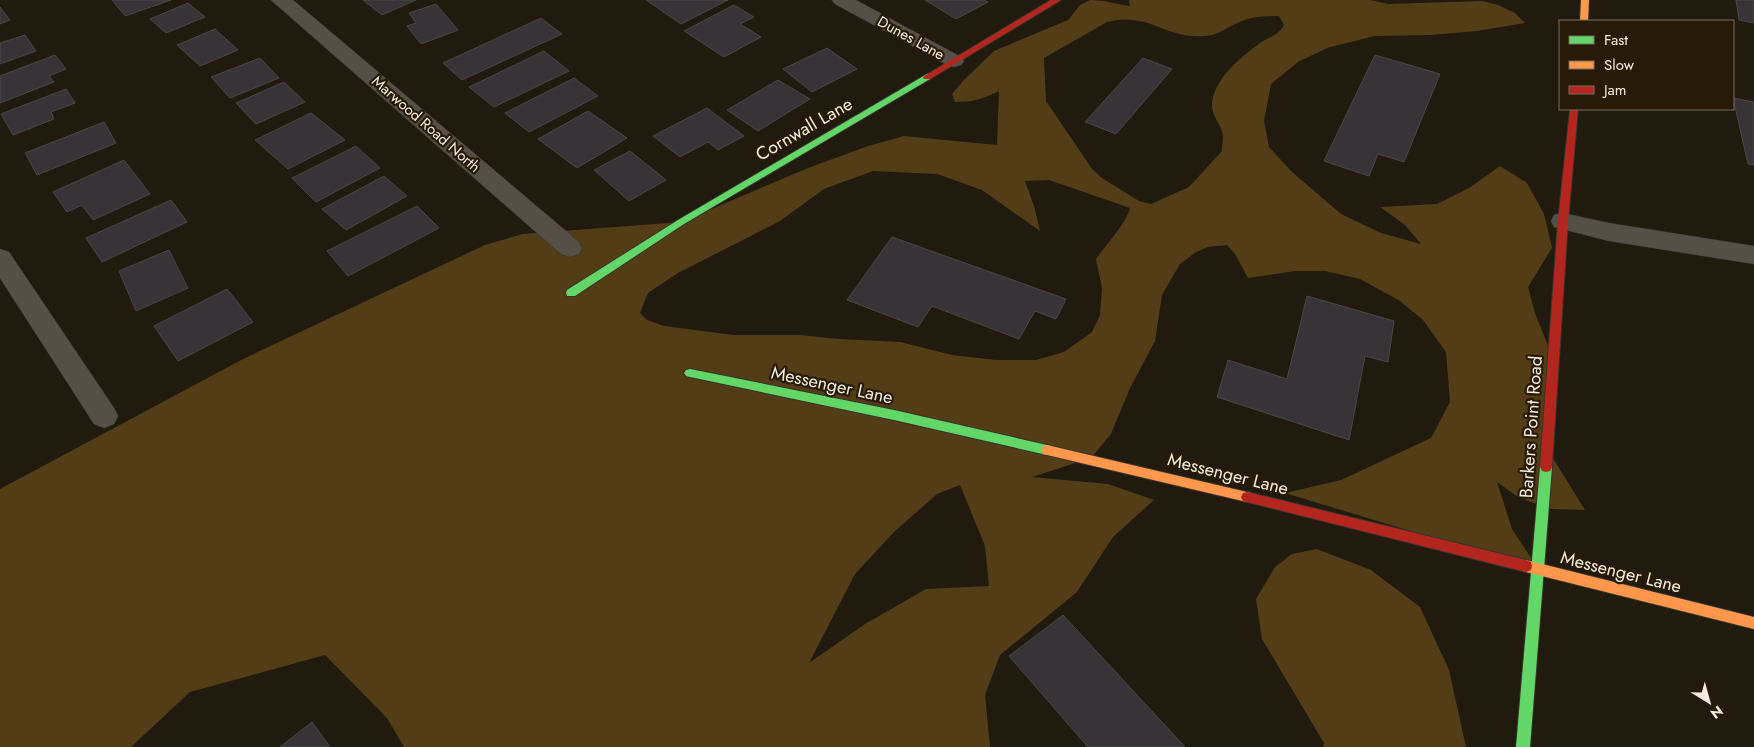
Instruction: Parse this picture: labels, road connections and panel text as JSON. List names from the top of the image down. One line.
{"streets":{"street":["Dunes Lane","Marwood Road North","Cornwall Lane","Messenger Lane","Barkers Point Road"]},"crossings":[["Dunes Lane","Cornwall Lane"],["Messenger Lane","Barkers Point Road"]],"legend":["Fast","Slow","Jam"],"north":"bottom right"}
